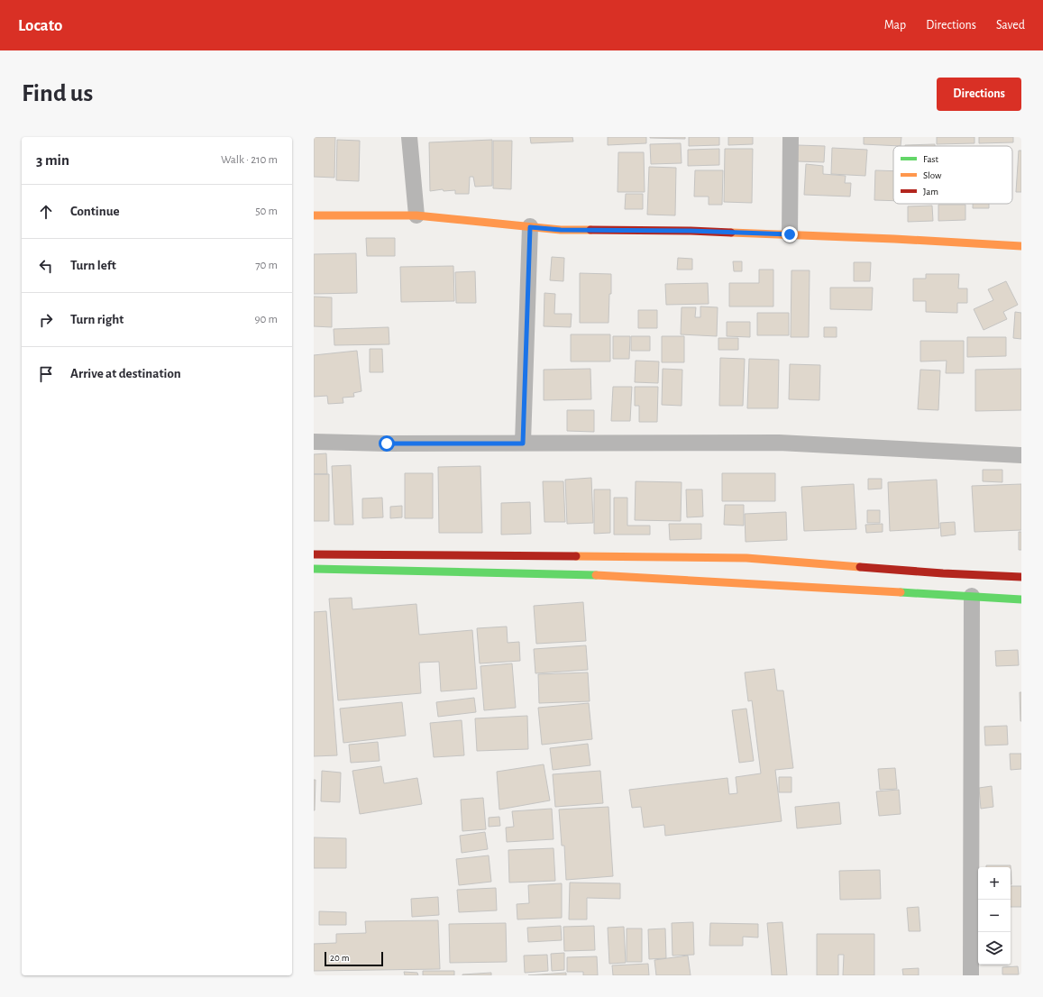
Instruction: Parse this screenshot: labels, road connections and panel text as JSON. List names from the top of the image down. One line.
{"legend":["Fast","Slow","Jam"],"scale_bar":"20 m","page":{"header":"Locato","nav":["Map","Directions","Saved"],"buttons":"Directions","title":"Find us","heading":["3 min","Walk · 210 m"],"list":[["Continue","50 m"],["Turn left","70 m"],["Turn right","90 m"],"Arrive at destination"],"map_buttons":["+","−"],"scale":"20 m"}}
